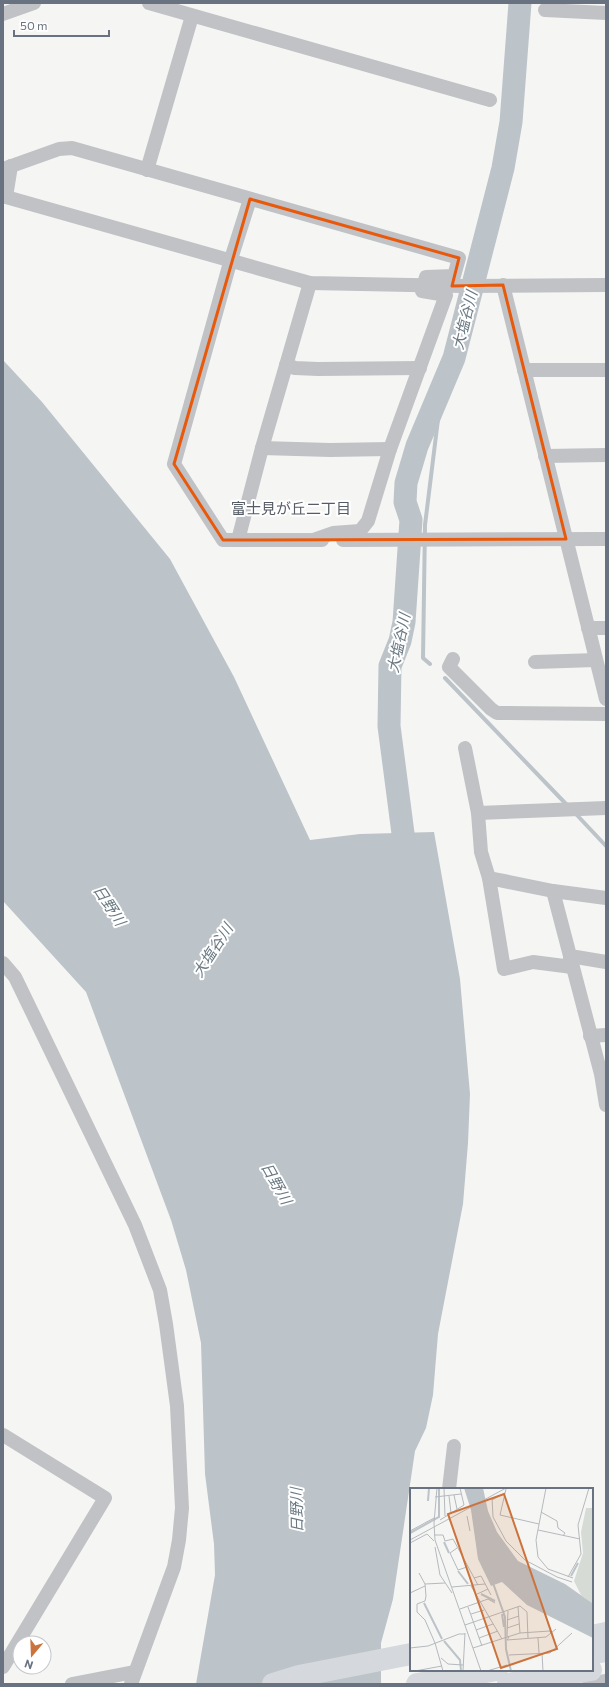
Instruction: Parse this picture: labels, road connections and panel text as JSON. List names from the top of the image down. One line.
{"districts":["富士見が丘二丁目"],"water":["大塩谷川","日野川"],"scale_bar":"50 m","north":"bottom"}
